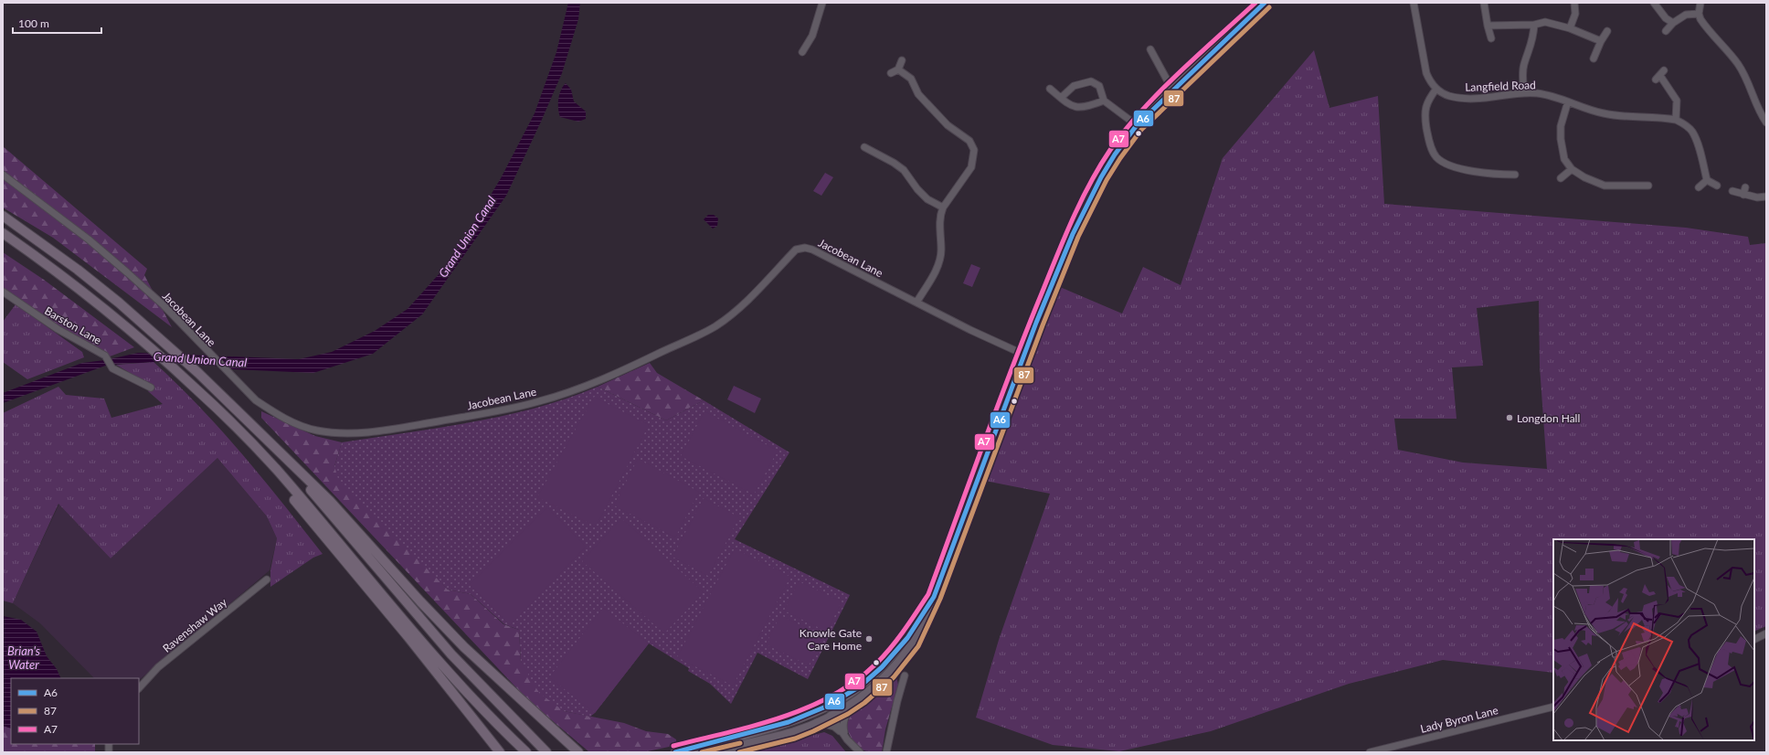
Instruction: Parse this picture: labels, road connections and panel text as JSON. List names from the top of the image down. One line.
{"streets":{"street":["Langfield Road","Jacobean Lane","Barston Lane","Ravenshaw Way","Lady Byron Lane"]},"water":["Grand Union Canal","Brian's Water"],"places":["Longdon Hall","Knowle Gate Care Home"],"lines":["transit line A6","transit line A7","transit line 87"],"legend":["A6","87","A7"],"scale_bar":"100 m"}
